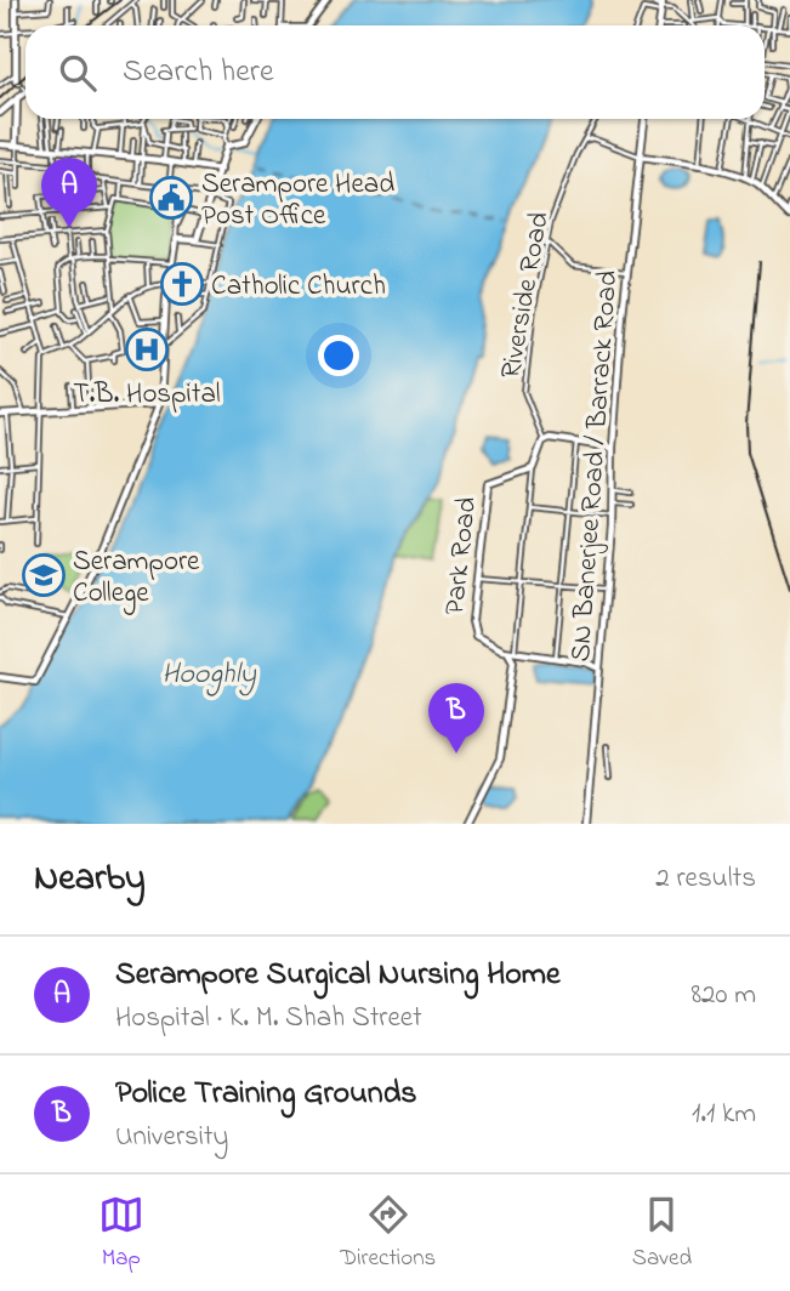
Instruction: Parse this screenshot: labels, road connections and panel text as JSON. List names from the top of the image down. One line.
{"streets":{"street":["Riverside Road","SN Banerjee Road / Barrack Road","Park Road"]},"water":["Hooghly"],"places":{"public building":["Serampore Head Post Office"],"church":["Catholic Church"],"hospital":["T.B. Hospital"],"school or university":["Serampore College"]},"page":{"search":"Search here","pins":["A","B"],"heading":["Nearby","2 results"],"list":[{"mark":"A","name":"Serampore Surgical Nursing Home","note":"Hospital · K. M. Shah Street","value":"820 m"},{"mark":"B","name":"Police Training Grounds","note":"University","value":"1.1 km"}],"nav":["Map","Directions","Saved"]}}
